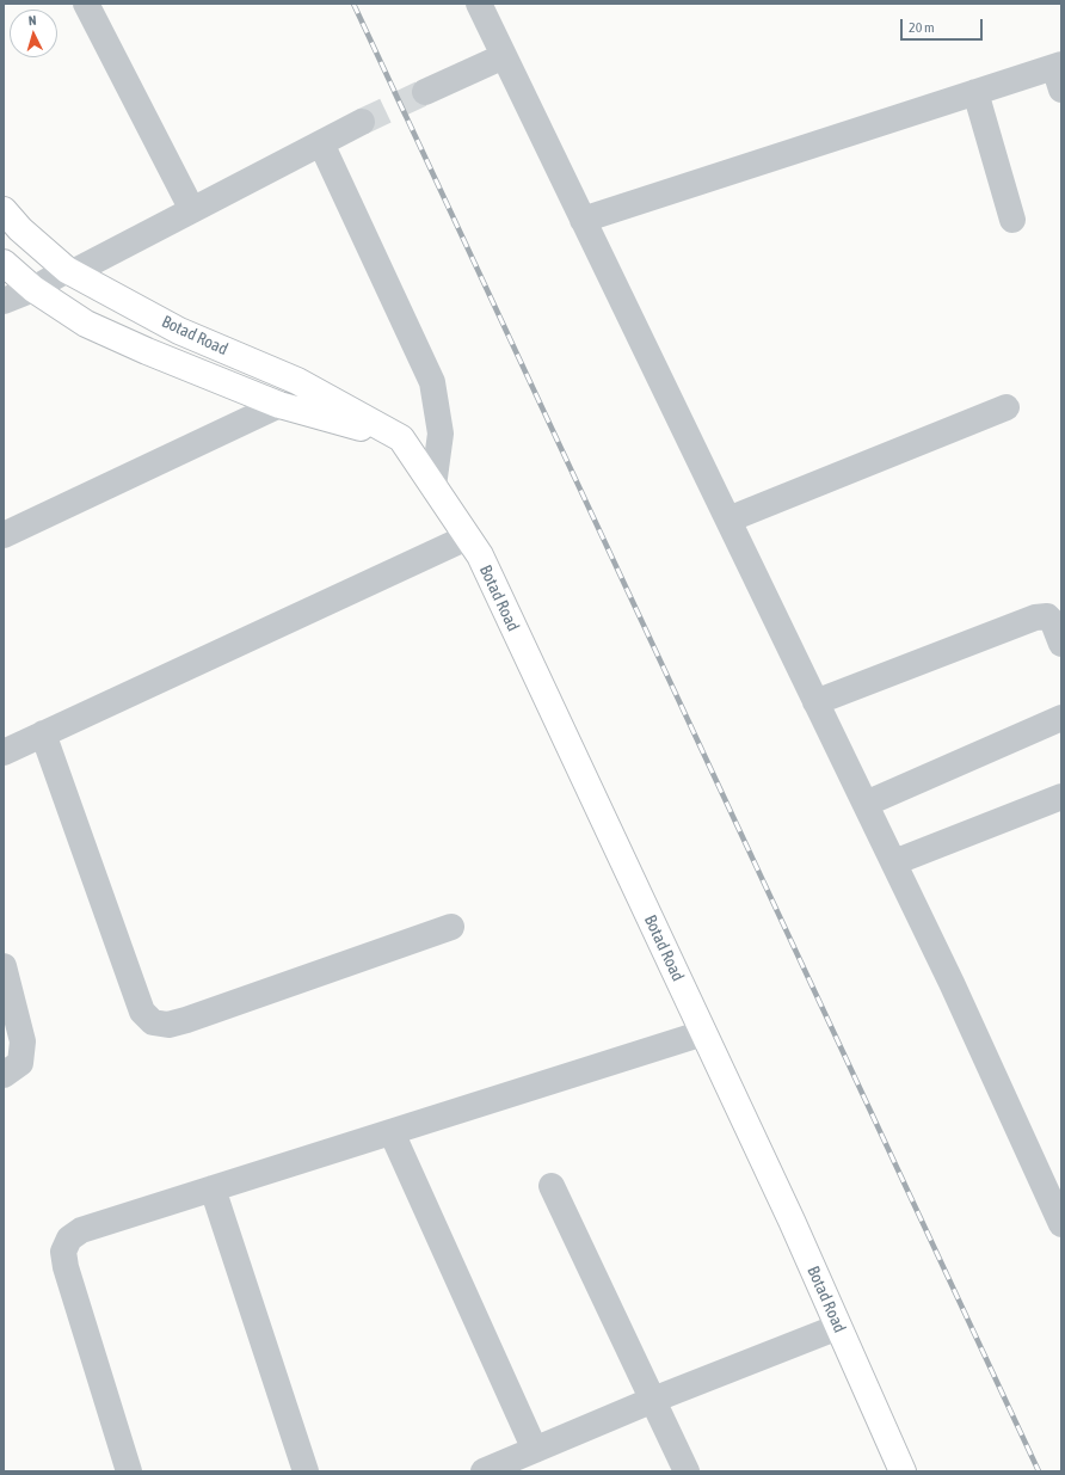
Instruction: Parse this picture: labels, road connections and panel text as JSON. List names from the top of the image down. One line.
{"streets":{"main road":["Botad Road"]},"scale_bar":"20 m","north":"top"}
